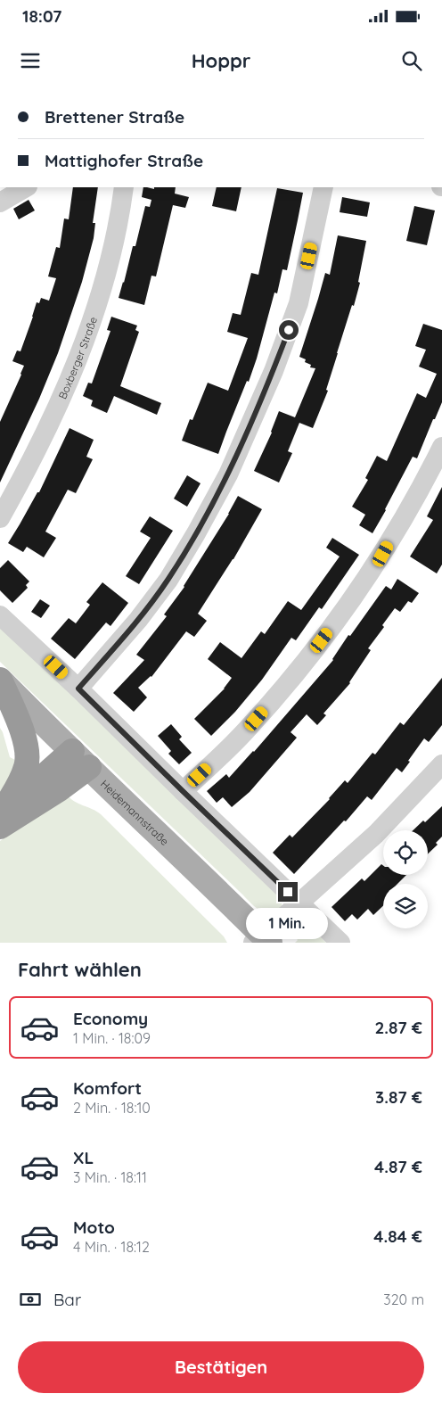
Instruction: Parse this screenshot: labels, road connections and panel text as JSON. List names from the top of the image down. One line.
{"streets":{"main road":["Heidemannstraße"],"street":["Boxberger Straße"]},"page":{"status":"18:07","header":"Hoppr","banner":["Brettener Straße","Mattighofer Straße"],"bubble":"1 Min.","heading":"Fahrt wählen","list":[{"name":"Economy","note":"1 Min. · 18:09","value":"2.87 €"},{"name":"Komfort","note":"2 Min. · 18:10","value":"3.87 €"},{"name":"XL","note":"3 Min. · 18:11","value":"4.87 €"},{"name":"Moto","note":"4 Min. · 18:12","value":"4.84 €"}],"pay":["Bar","320 m"],"buttons":"Bestätigen"}}
